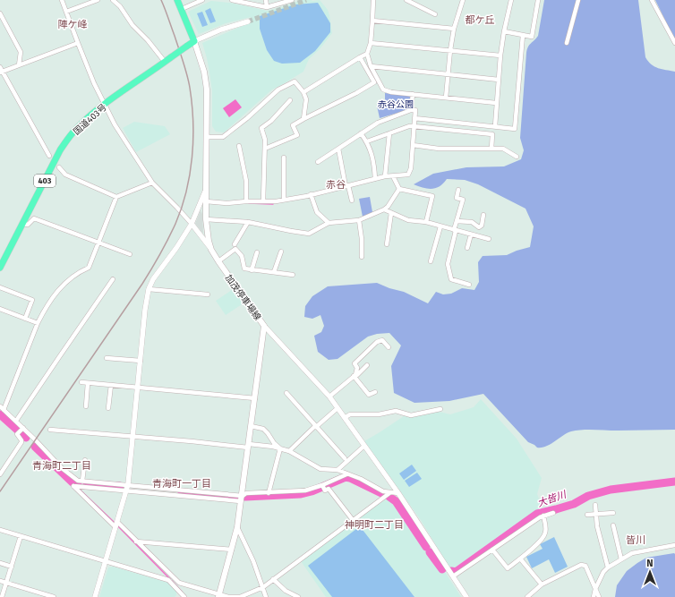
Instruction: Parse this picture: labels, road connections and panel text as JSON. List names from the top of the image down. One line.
{"streets":{"highway":["国道403号","403"],"main road":["加茂停車場線"]},"crossings":[["国道403号","加茂停車場線"]],"districts":["都ケ丘","陣ケ峰","赤谷","青海町二丁目","青海町一丁目","神明町二丁目","皆川"],"water":["大皆川"],"parks":["赤谷公園"],"north":"top"}
